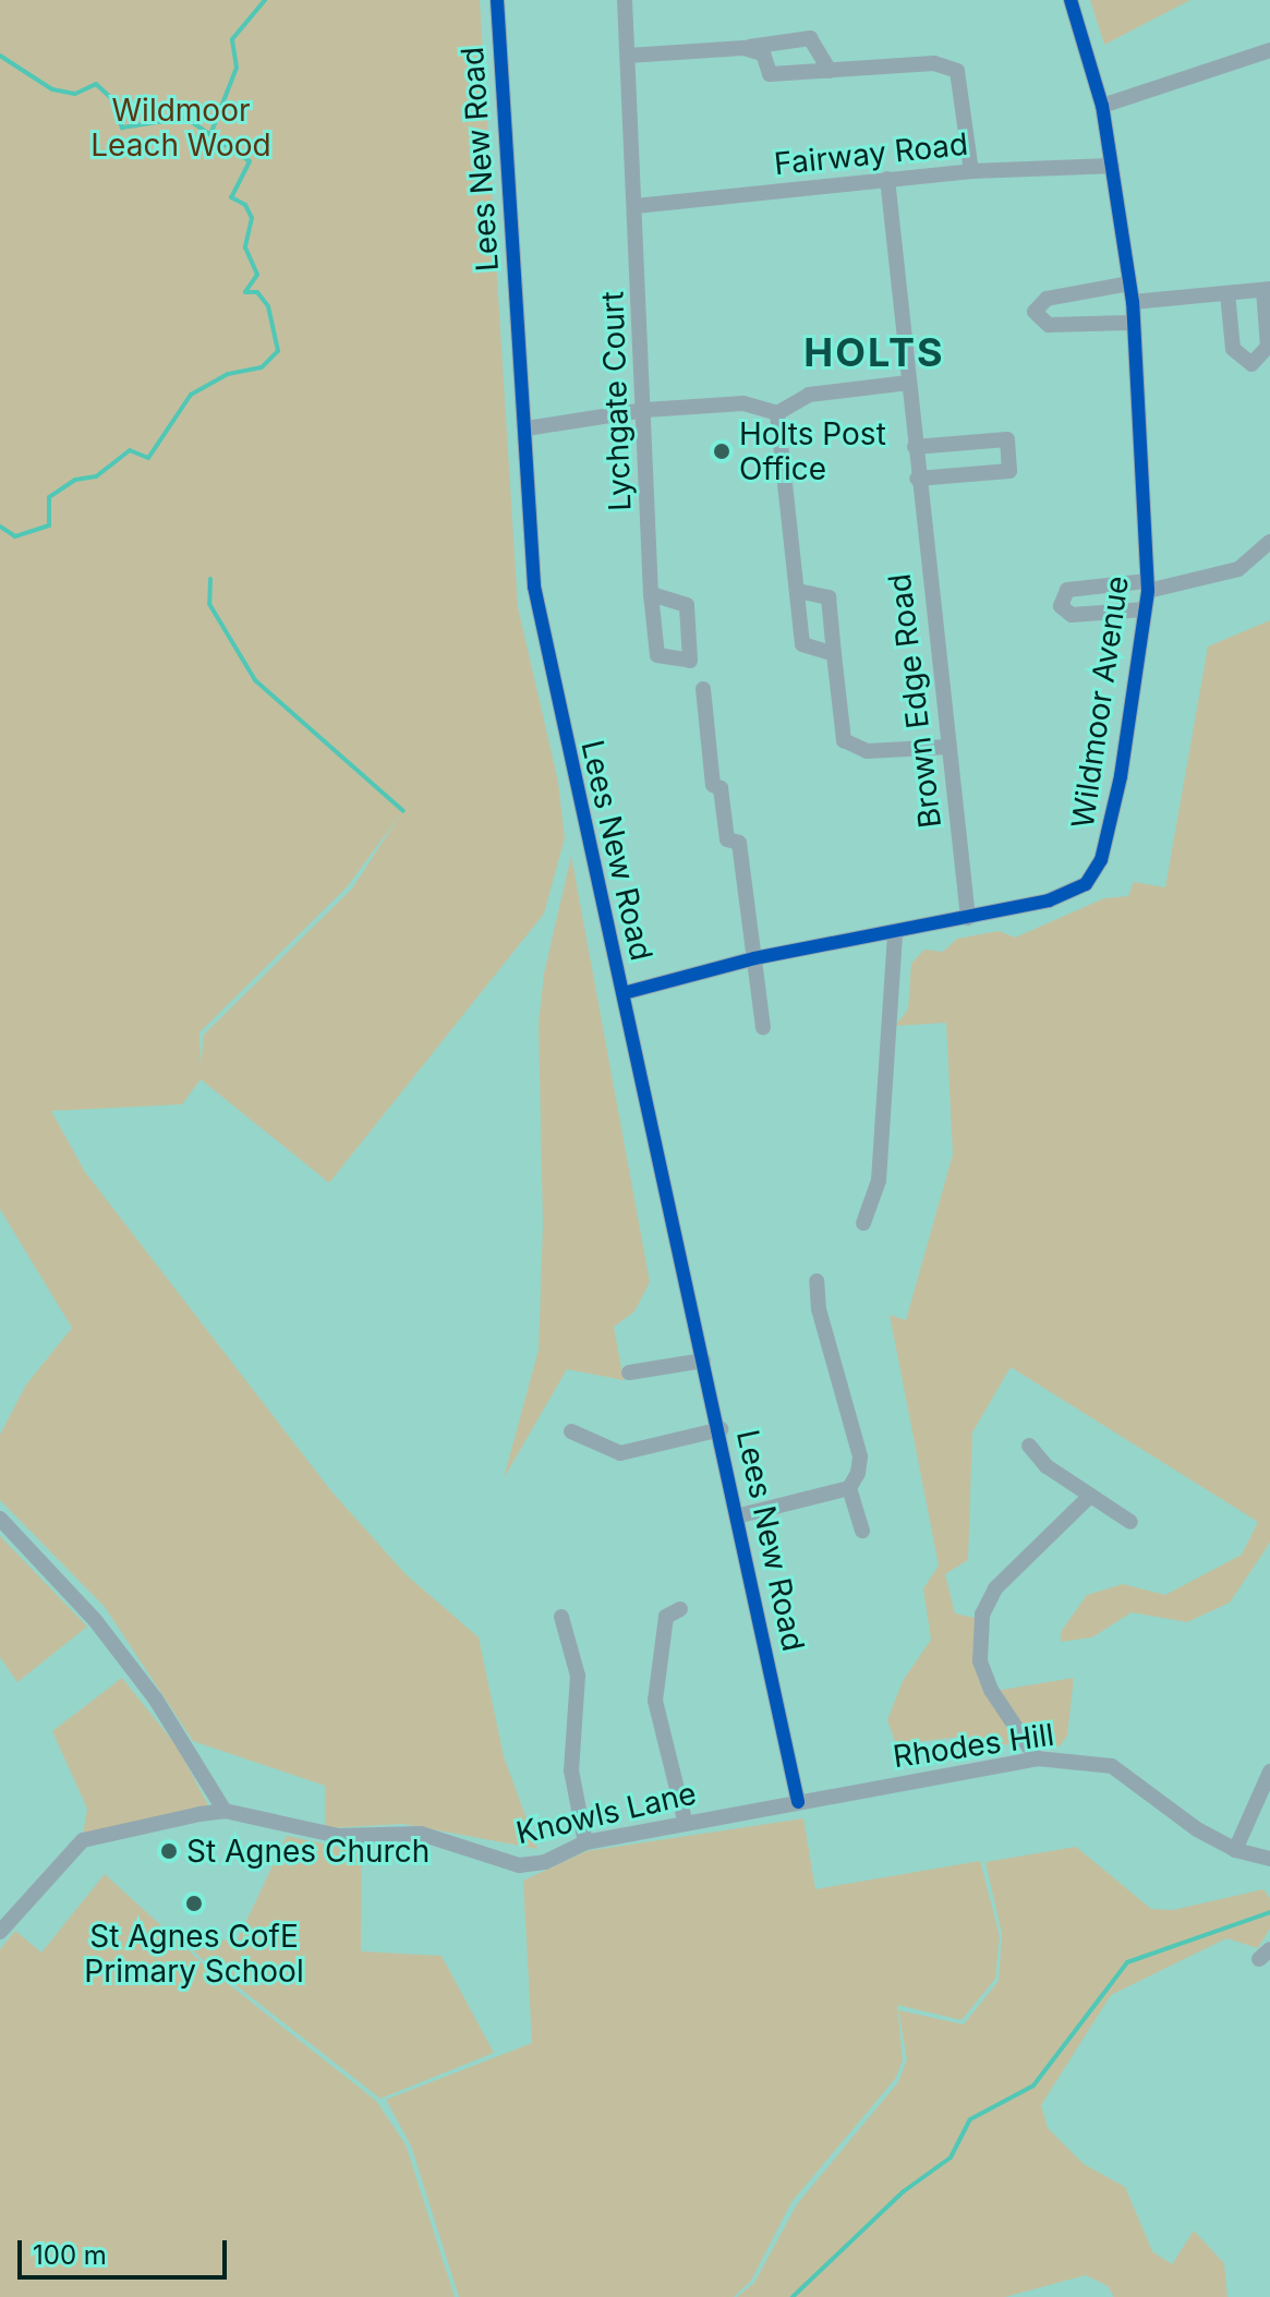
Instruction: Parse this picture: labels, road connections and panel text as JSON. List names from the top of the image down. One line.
{"streets":{"street":["Fairway Road","Lees New Road","Lychgate Court","Brown Edge Road","Wildmoor Avenue","Rhodes Hill","Knowls Lane"]},"crossings":[["Fairway Road","Lychgate Court"],["Fairway Road","Brown Edge Road"],["Fairway Road","Wildmoor Avenue"],["Lees New Road","Wildmoor Avenue"],["Lees New Road","Rhodes Hill"],["Lees New Road","Knowls Lane"],["Brown Edge Road","Wildmoor Avenue"],["Rhodes Hill","Knowls Lane"]],"districts":["HOLTS"],"parks":["Wildmoor Leach Wood"],"places":["Holts Post Office","St Agnes Church","St Agnes CofE Primary School"],"scale_bar":"100 m"}
